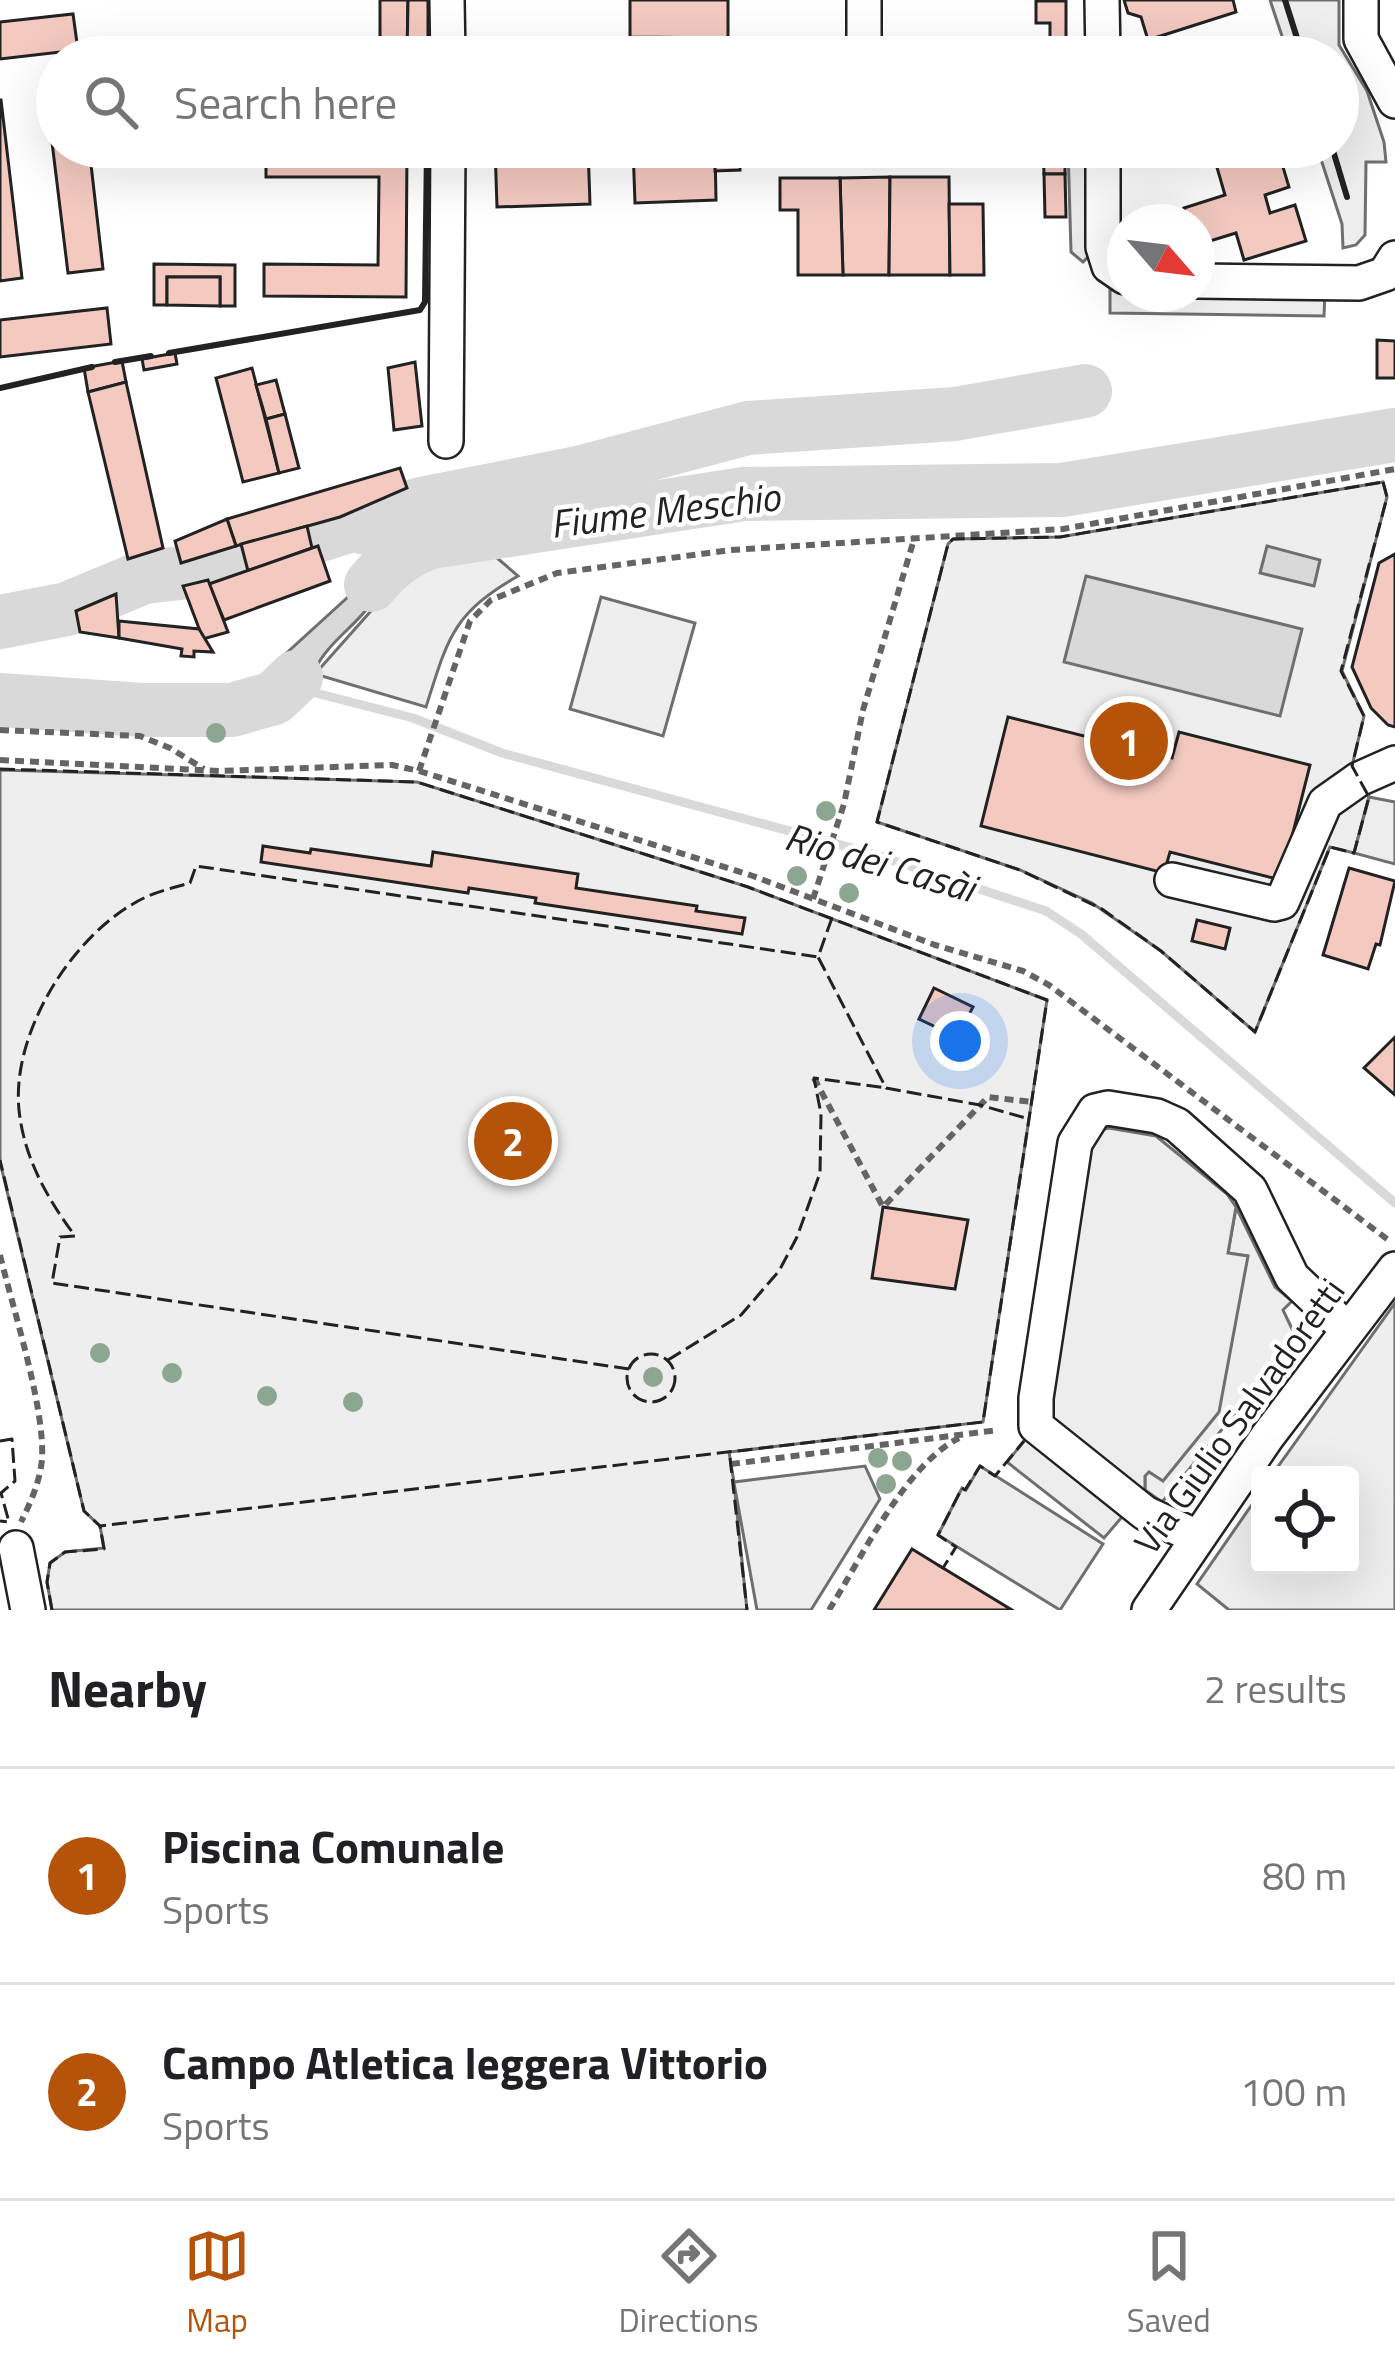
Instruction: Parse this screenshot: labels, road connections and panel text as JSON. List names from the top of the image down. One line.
{"streets":{"street":["Via Giulio Salvadoretti"]},"water":["Fiume Meschio","Rio dei Casài"],"north":"bottom right","page":{"search":"Search here","pins":["1","2"],"heading":["Nearby","2 results"],"list":[{"mark":"1","name":"Piscina Comunale","note":"Sports","value":"80 m"},{"mark":"2","name":"Campo Atletica leggera Vittorio","note":"Sports","value":"100 m"}],"nav":["Map","Directions","Saved"]}}
